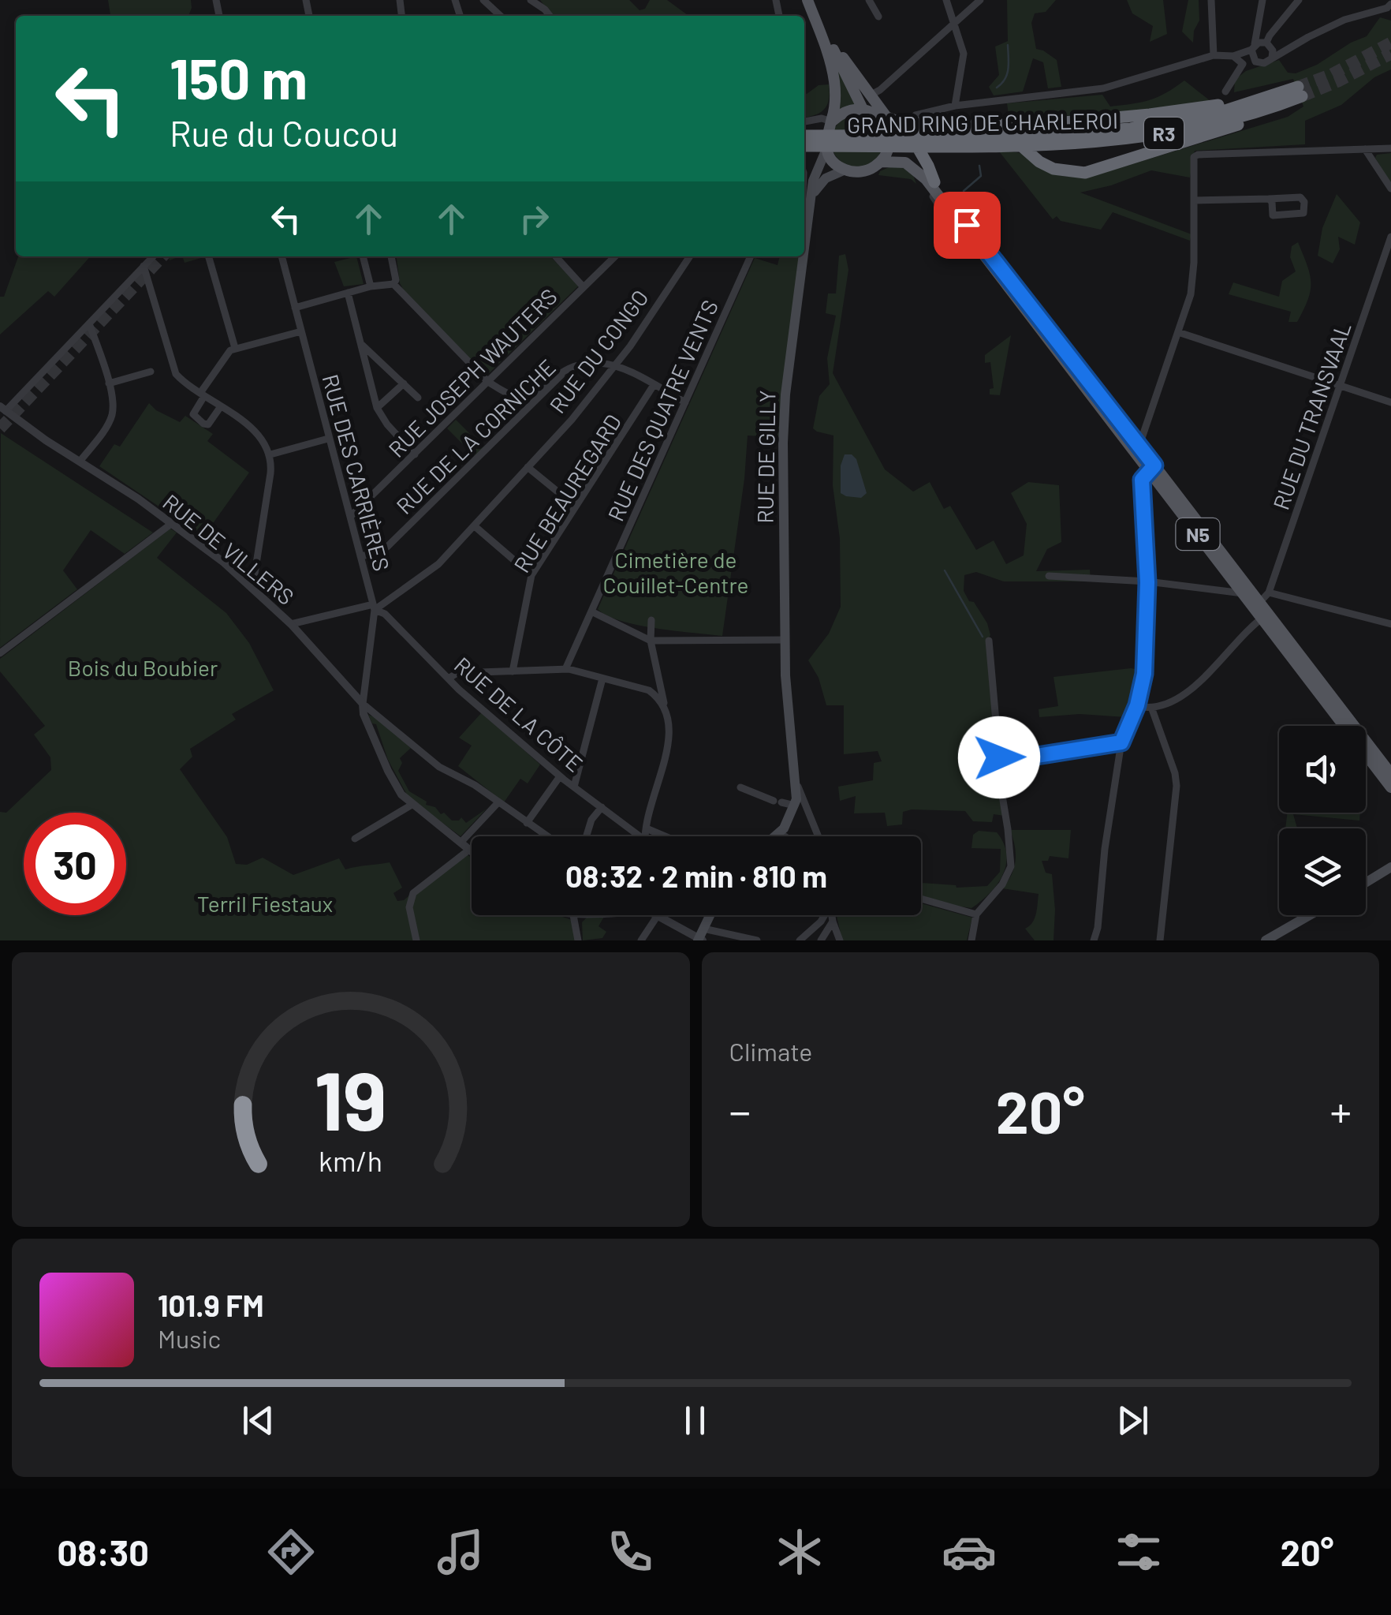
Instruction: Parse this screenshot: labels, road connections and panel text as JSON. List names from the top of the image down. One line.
{"streets":{"highway":["GRAND RING DE CHARLEROI","R3"],"main road":["RUE DE GILLY","N5"],"street":["RUE DU CONGO","RUE JOSEPH WAUTERS","RUE DES QUATRE VENTS","RUE DU TRANSVAAL","RUE DE LA CORNICHE","RUE DES CARRIÈRES","RUE BEAUREGARD","RUE DE VILLERS","RUE DE LA CÔTE"]},"crossings":[["RUE DU CONGO","RUE DES CARRIÈRES"],["RUE DU CONGO","RUE DE LA CÔTE"],["RUE JOSEPH WAUTERS","RUE DES CARRIÈRES"],["RUE DU TRANSVAAL","N5"],["RUE DE LA CORNICHE","RUE DES CARRIÈRES"],["RUE DE GILLY","N5"],["RUE DES CARRIÈRES","RUE DE VILLERS"],["RUE DES CARRIÈRES","RUE DE LA CÔTE"]],"parks":["Cimetière de Couillet-Centre","Bois du Boubier","Terril Fiestaux"],"page":{"turn":["150 m","Rue du Coucou"],"limit":"30","trip":"08:32 · 2 min · 810 m","tile":"Climate","heat":["−","20°","+"],"song":["101.9 FM","Music"],"tabs":["08:30","20°"],"gauge":["19","km/h"]}}
